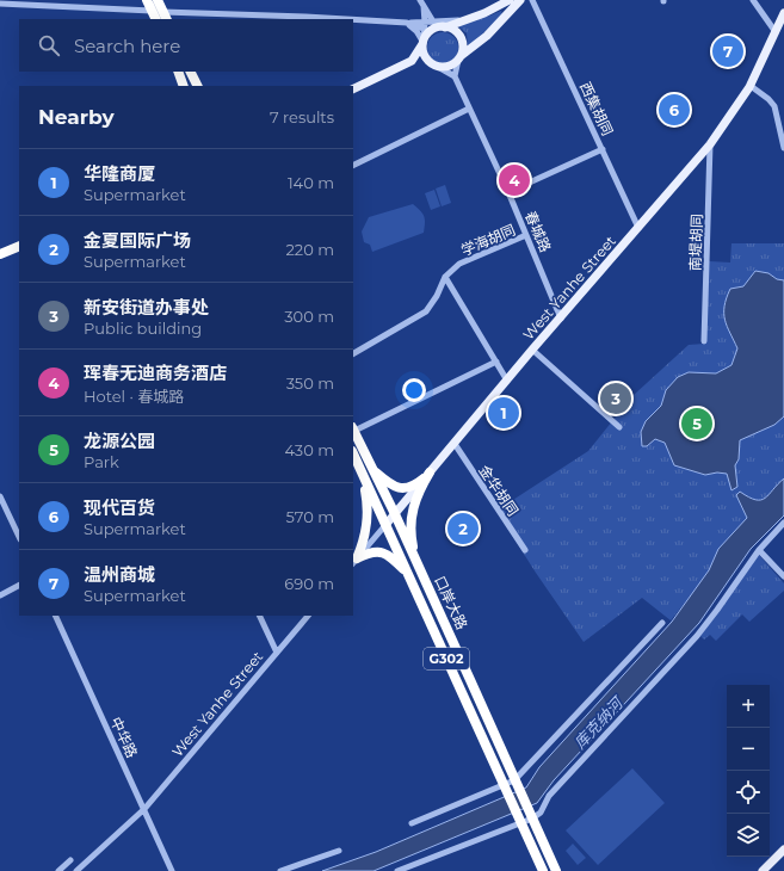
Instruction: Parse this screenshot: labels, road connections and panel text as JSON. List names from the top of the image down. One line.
{"streets":{"highway":["口岸大路","G302"],"main road":["West Yanhe Street"],"street":["西集胡同","春城路","学海胡同","南堤胡同","金华胡同","中华路"]},"crossings":[["西集胡同","West Yanhe Street"],["春城路","学海胡同"],["春城路","West Yanhe Street"],["南堤胡同","West Yanhe Street"],["West Yanhe Street","金华胡同"],["West Yanhe Street","口岸大路"],["West Yanhe Street","中华路"]],"water":["库克纳河"],"page":{"search":"Search here","pins":["7","6","4","3","1","5","2"],"heading":["Nearby","7 results"],"list":[{"mark":"1","name":"华隆商厦","note":"Supermarket","value":"140 m"},{"mark":"2","name":"金夏国际广场","note":"Supermarket","value":"220 m"},{"mark":"3","name":"新安街道办事处","note":"Public building","value":"300 m"},{"mark":"4","name":"珲春无迪商务酒店","note":"Hotel · 春城路","value":"350 m"},{"mark":"5","name":"龙源公园","note":"Park","value":"430 m"},{"mark":"6","name":"现代百货","note":"Supermarket","value":"570 m"},{"mark":"7","name":"温州商城","note":"Supermarket","value":"690 m"}],"map_buttons":["+","−"]}}
